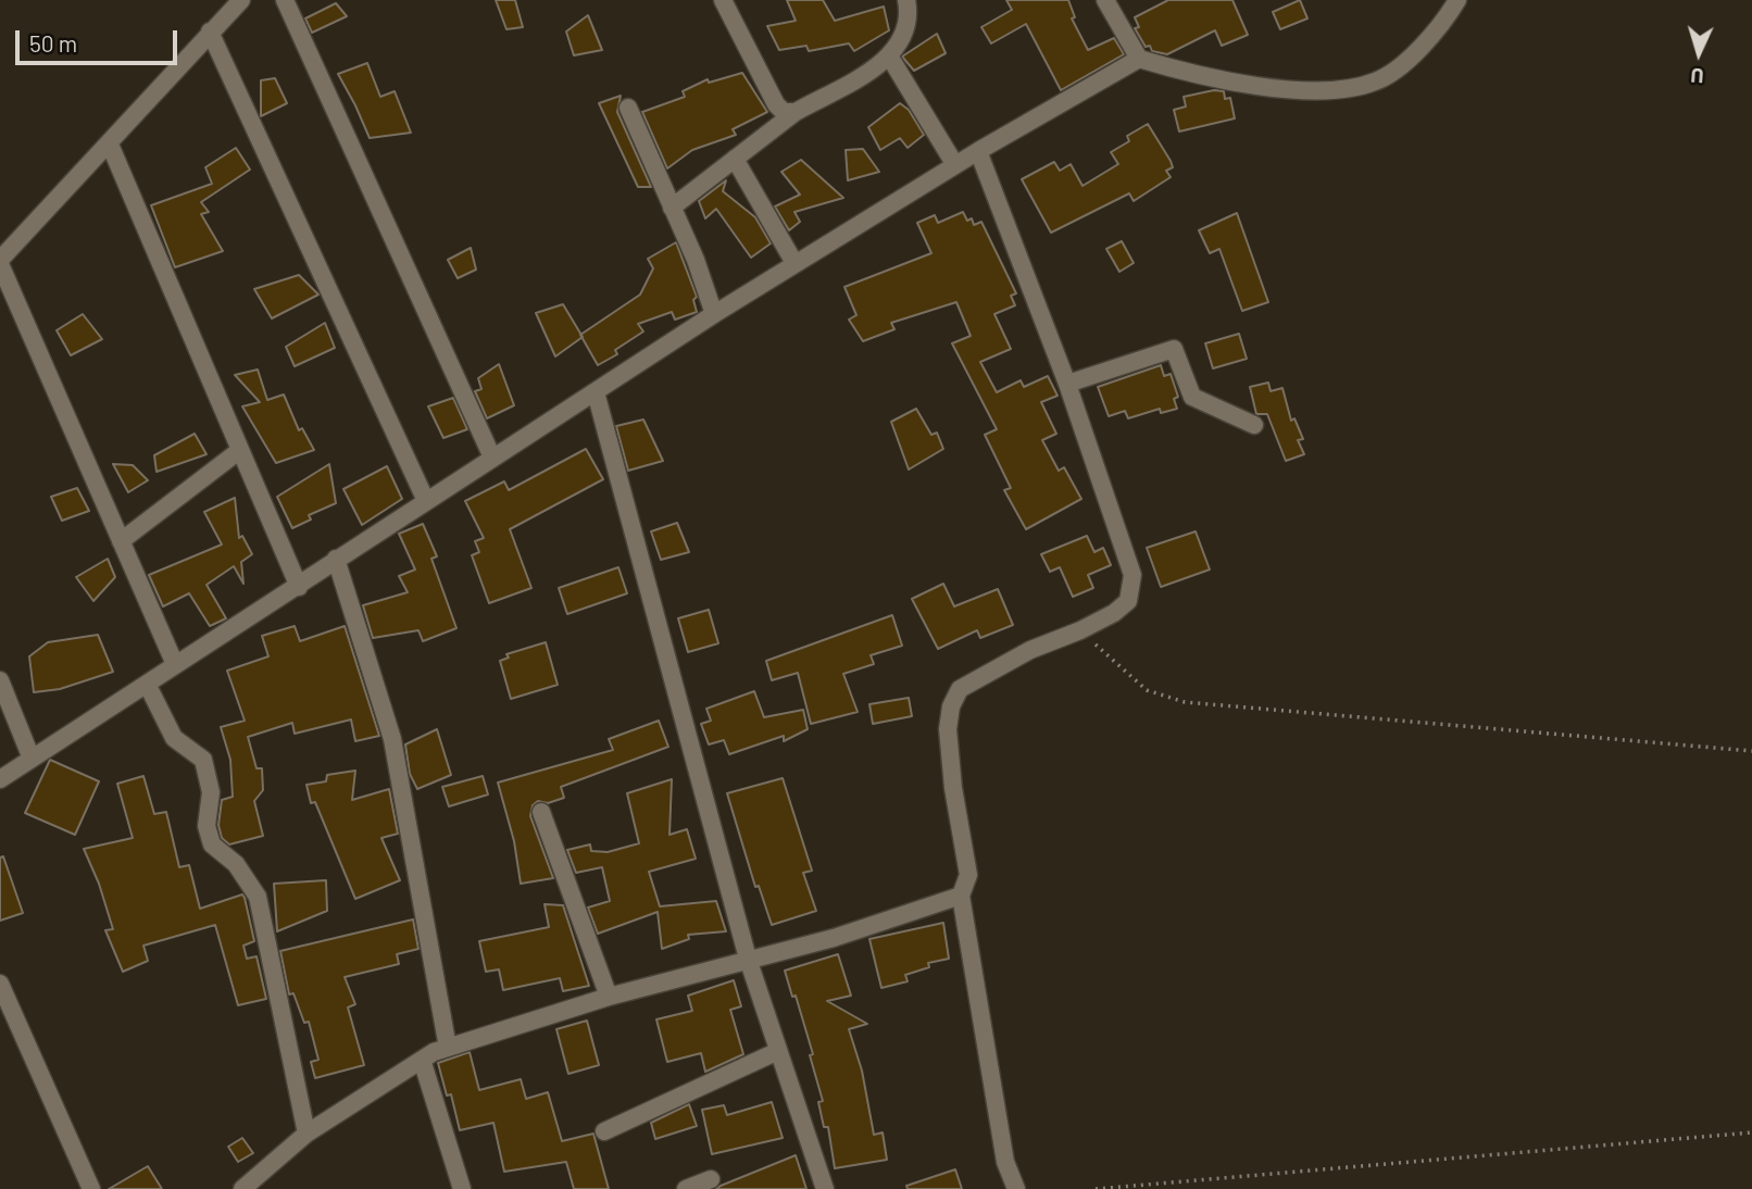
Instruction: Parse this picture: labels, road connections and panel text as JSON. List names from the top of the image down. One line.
{"scale_bar":"50 m","north":"bottom"}
